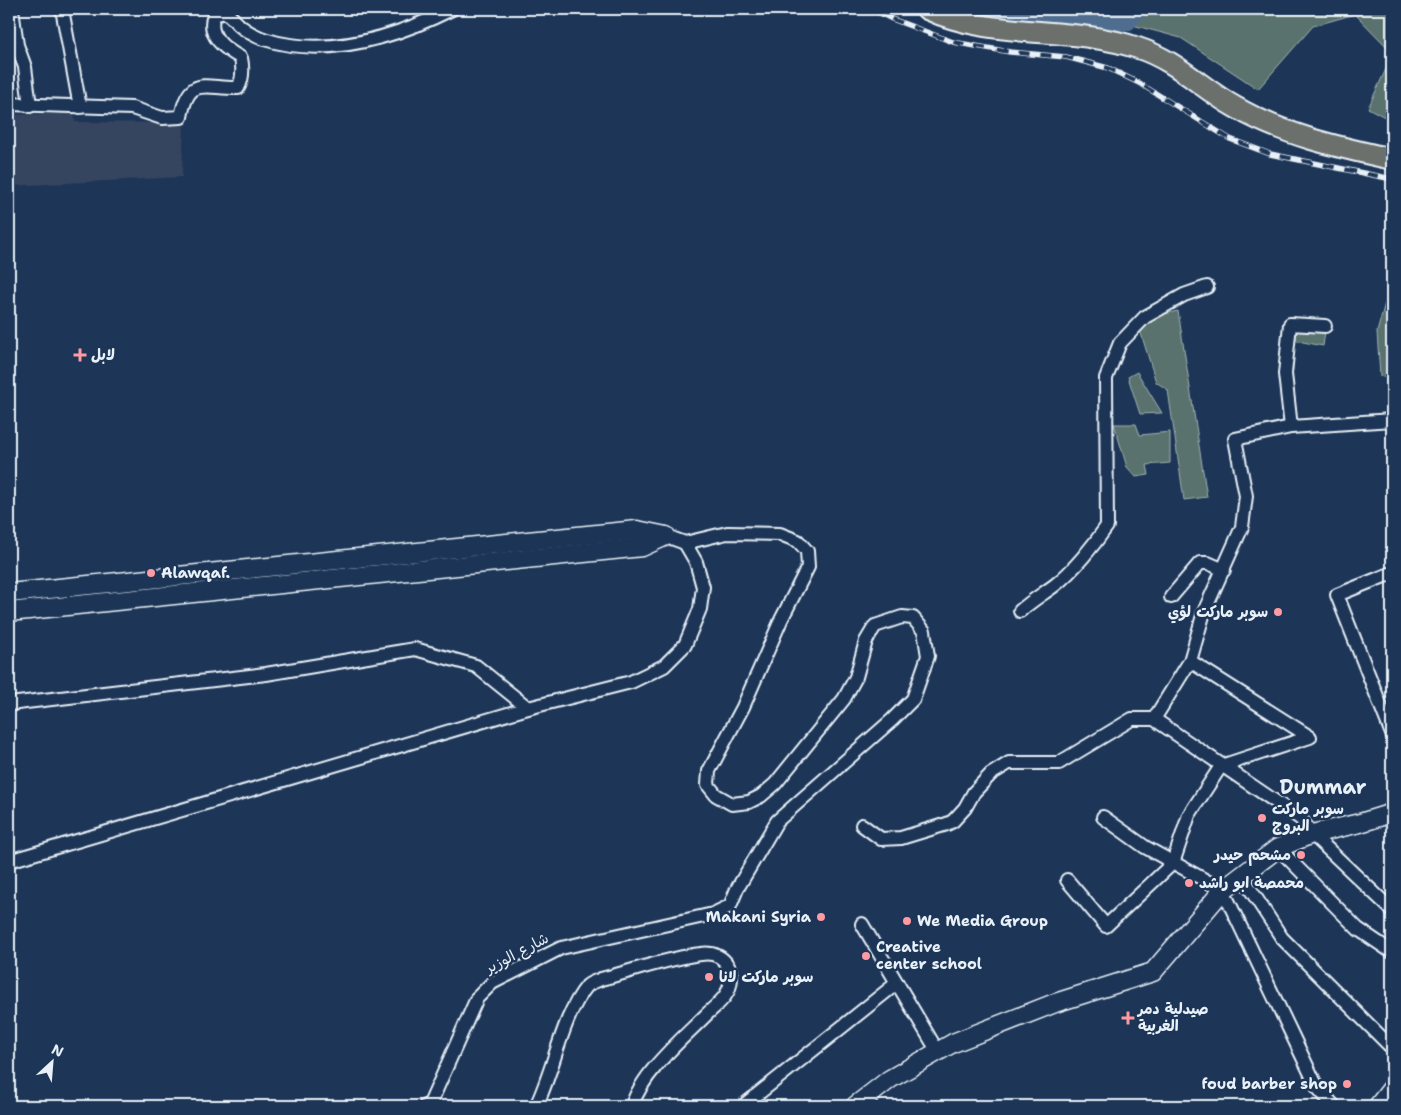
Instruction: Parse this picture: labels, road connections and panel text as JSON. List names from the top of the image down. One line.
{"streets":{"street":["شارع الوزير"]},"districts":["Dummar"],"places":{"health":["لابل","صيدلية دمر الغربية"],"other":["Alawqaf.","سوبر ماركت لؤي","سوبر ماركت البروج","مشحم حيدر","محمصة ابو راشد","Makani Syria","We Media Group","Creative center school","سوبر ماركت لانا","foud barber shop"]},"north":"top right"}
